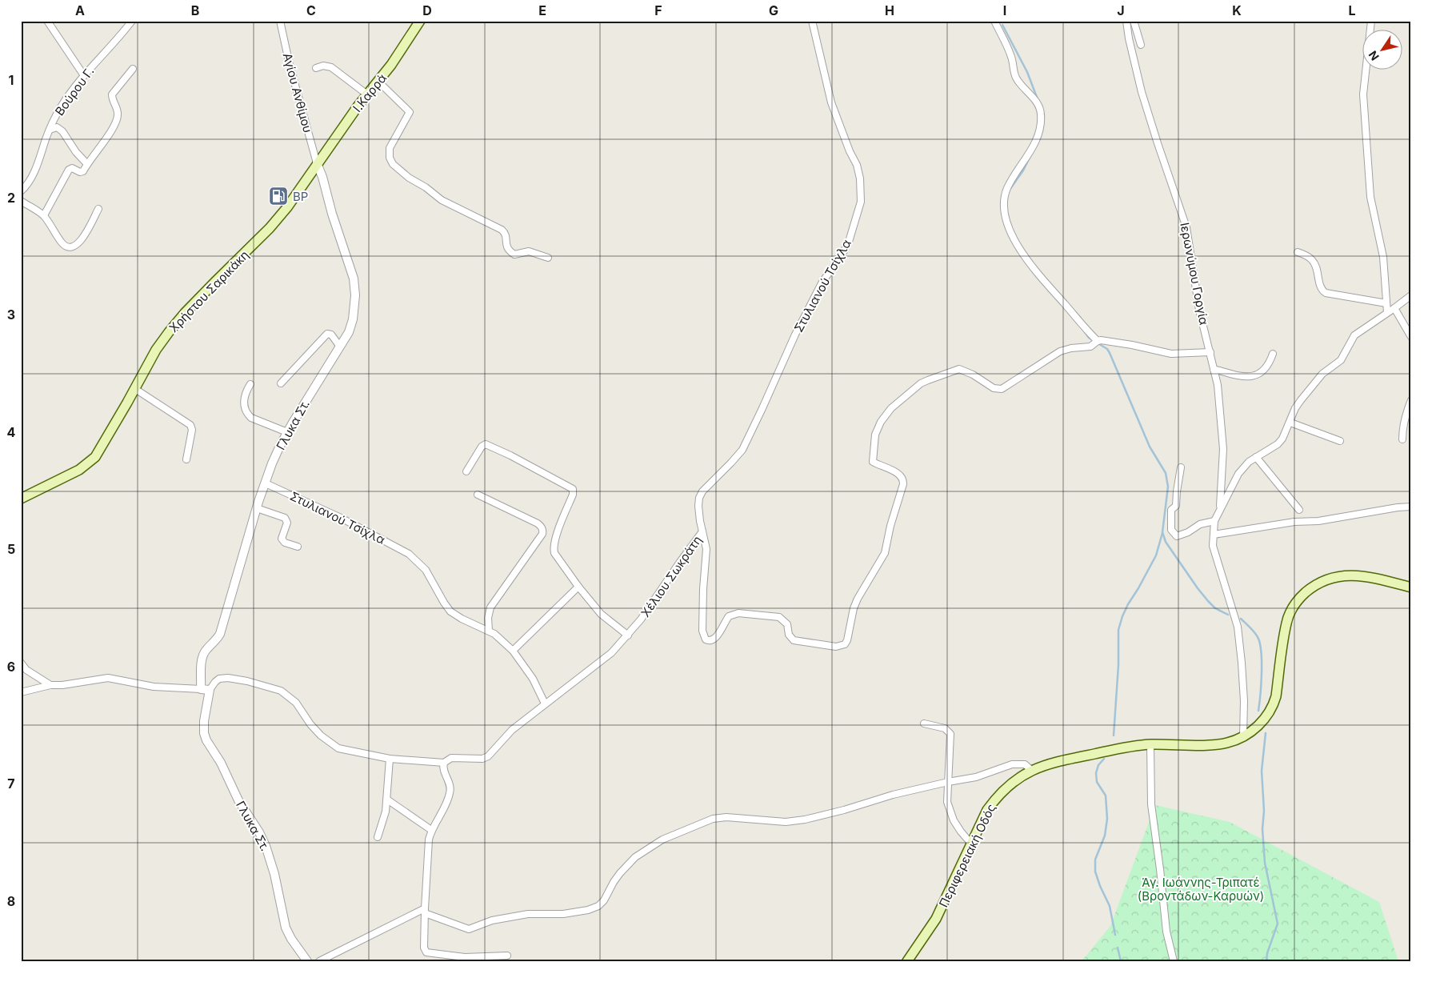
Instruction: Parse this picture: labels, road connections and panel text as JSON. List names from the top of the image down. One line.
{"streets":{"main road":["Ι.Καρρά","Χρήστου Σαρικάκη","Περιφερειακή Οδός"],"street":["Βούρου Γ.","Αγίου Ανθίμου","Ιερωνύμου Γοργία","Στυλιανού Τσίχλα","Γλυκα Στ.","Χέλιου Σωκράτη"]},"crossings":[["Αγίου Ανθίμου","Ι.Καρρά"],["Αγίου Ανθίμου","Χρήστου Σαρικάκη"],["Αγίου Ανθίμου","Γλυκα Στ."],["Ι.Καρρά","Χρήστου Σαρικάκη"],["Ι.Καρρά","Γλυκα Στ."],["Στυλιανού Τσίχλα","Γλυκα Στ."],["Στυλιανού Τσίχλα","Χέλιου Σωκράτη"],["Χρήστου Σαρικάκη","Γλυκα Στ."],["Γλυκα Στ.","Χέλιου Σωκράτη"]],"parks":["Άγ. Ιωάννης-Τριπατέ (Βροντάδων-Καρυών)"],"places":{"fuel station":["BP"]},"north":"bottom left","grid":{"columns":["A","B","C","D","E","F","G","H","I","J","K","L"],"rows":["1","2","3","4","5","6","7","8"]}}
